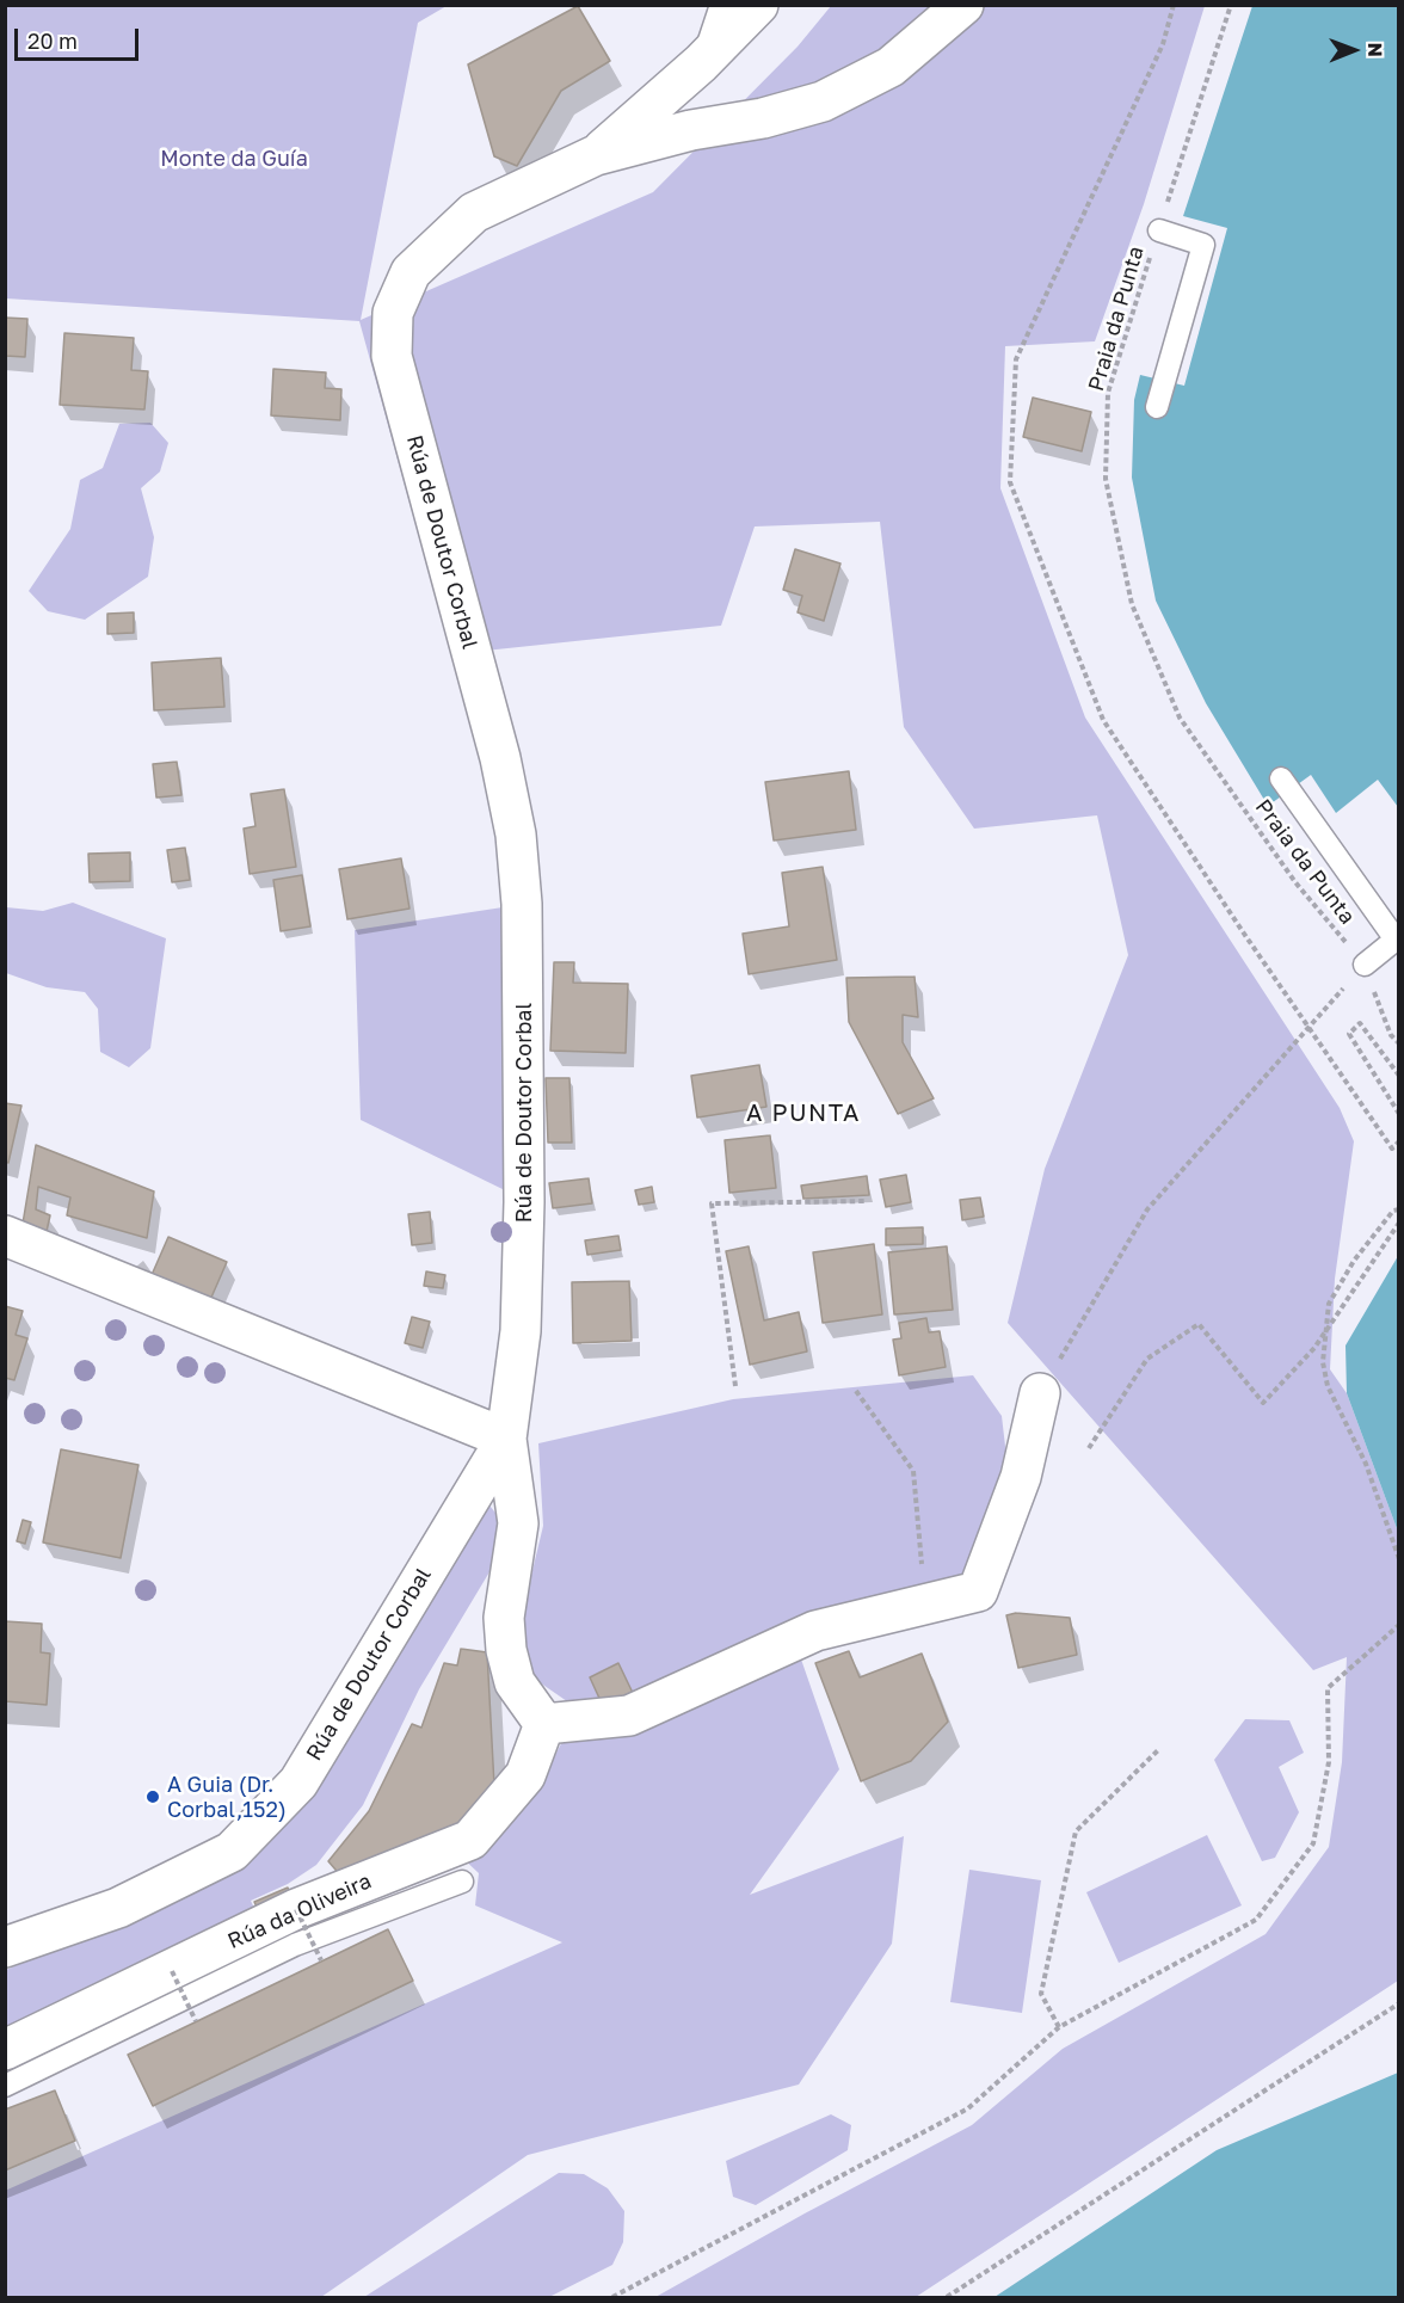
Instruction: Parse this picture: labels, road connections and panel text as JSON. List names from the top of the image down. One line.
{"streets":{"street":["Rúa de Doutor Corbal","Rúa da Oliveira"],"path":["Praia da Punta"]},"crossings":[["Rúa de Doutor Corbal","Rúa da Oliveira"]],"districts":["A PUNTA"],"parks":["Monte da Guía"],"places":["A Guia (Dr. Corbal,152)"],"scale_bar":"20 m","north":"right"}
